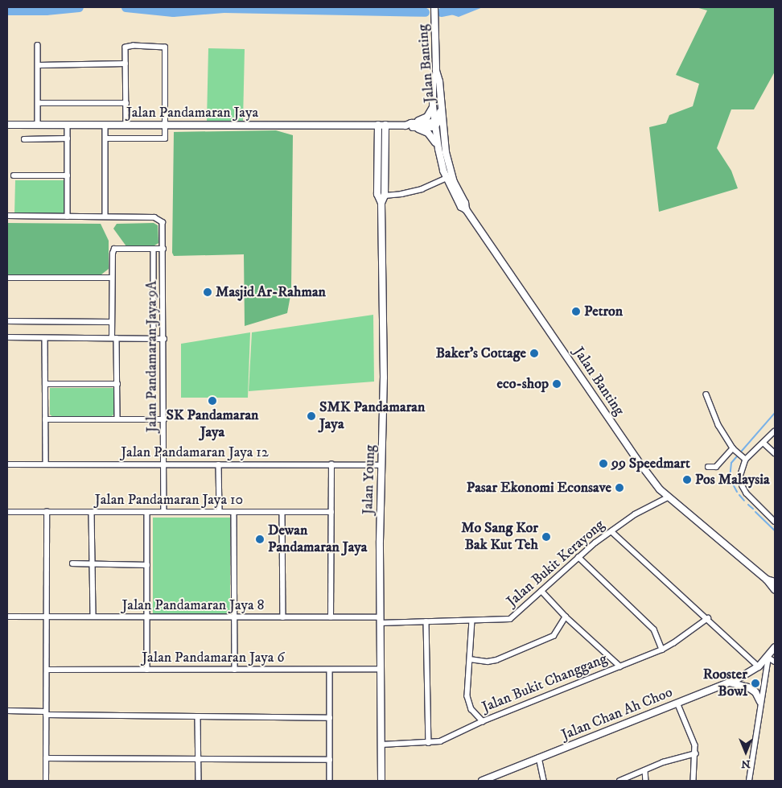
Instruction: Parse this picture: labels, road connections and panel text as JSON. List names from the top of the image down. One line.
{"streets":{"main road":["Jalan Banting","Jalan Pandamaran Jaya","Jalan Young","Jalan Chan Ah Choo"],"street":["Jalan Pandamaran Jaya 9A","Jalan Pandamaran Jaya 12","Jalan Pandamaran Jaya 10","Jalan Bukit Kerayong","Jalan Pandamaran Jaya 8","Jalan Pandamaran Jaya 6","Jalan Bukit Changgang"]},"crossings":[["Jalan Banting","Jalan Bukit Kerayong"],["Jalan Pandamaran Jaya","Jalan Young"],["Jalan Pandamaran Jaya 9A","Jalan Pandamaran Jaya 12"],["Jalan Pandamaran Jaya 9A","Jalan Pandamaran Jaya 10"],["Jalan Pandamaran Jaya 12","Jalan Young"],["Jalan Young","Jalan Bukit Kerayong"],["Jalan Young","Jalan Pandamaran Jaya 8"],["Jalan Young","Jalan Pandamaran Jaya 6"],["Jalan Young","Jalan Bukit Changgang"],["Jalan Bukit Kerayong","Jalan Pandamaran Jaya 8"]],"places":["Masjid Ar-Rahman","Petron","Baker's Cottage","eco-shop","SK Pandamaran Jaya","SMK Pandamaran Jaya","99 Speedmart","Pos Malaysia","Pasar Ekonomi Econsave","Mo Sang Kor Bak Kut Teh","Dewan Pandamaran Jaya","Rooster Bowl"],"north":"bottom"}
